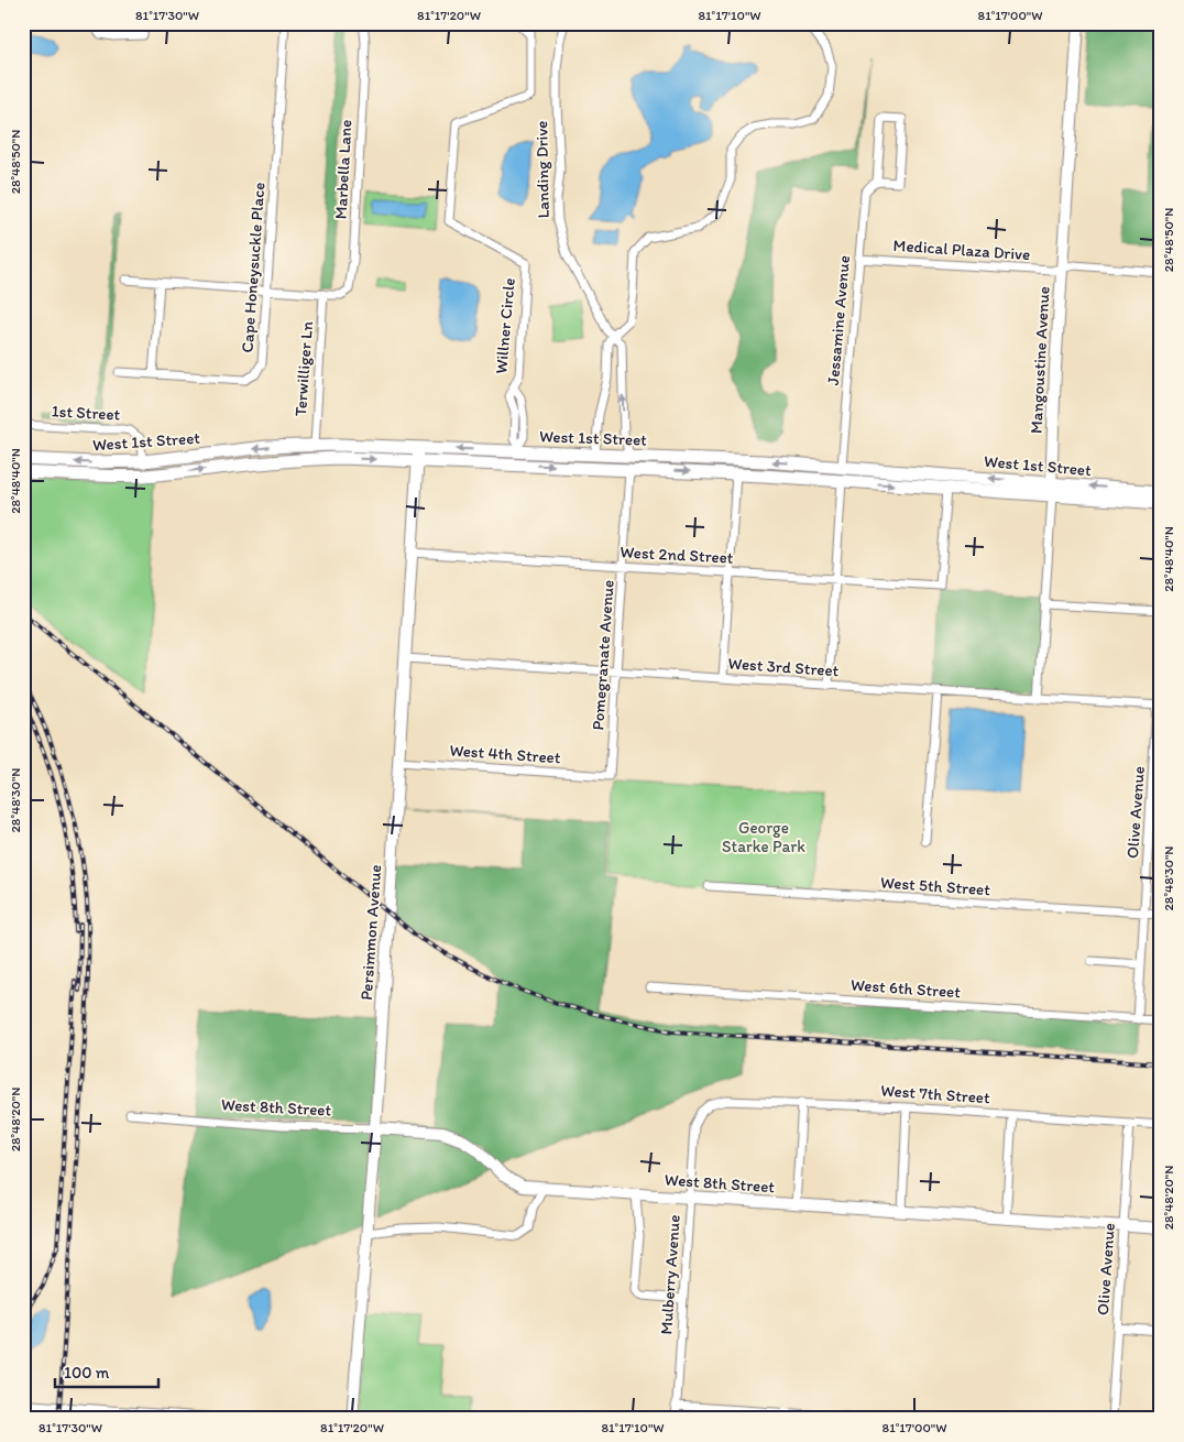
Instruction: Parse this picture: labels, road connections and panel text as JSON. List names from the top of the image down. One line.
{"streets":{"main road":["West 1st Street"],"street":["Marbella Lane","Landing Drive","Medical Plaza Drive","Cape Honeysuckle Place","Jessamine Avenue","Willner Circle","Mangoustine Avenue","Terwilliger Ln","1st Street","West 2nd Street","Pomegranate Avenue","West 3rd Street","West 4th Street","Olive Avenue","West 5th Street","Persimmon Avenue","West 6th Street","West 7th Street","West 8th Street","Mulberry Avenue"]},"crossings":[["Marbella Lane","Terwilliger Ln"],["Landing Drive","West 1st Street"],["Medical Plaza Drive","Jessamine Avenue"],["Medical Plaza Drive","Mangoustine Avenue"],["Jessamine Avenue","West 1st Street"],["Willner Circle","West 1st Street"],["Mangoustine Avenue","West 1st Street"],["Mangoustine Avenue","West 3rd Street"],["Terwilliger Ln","West 1st Street"],["1st Street","West 1st Street"],["West 1st Street","West 2nd Street"],["West 1st Street","Pomegranate Avenue"],["West 1st Street","Persimmon Avenue"],["West 2nd Street","Pomegranate Avenue"],["West 2nd Street","Persimmon Avenue"],["Pomegranate Avenue","West 3rd Street"],["Pomegranate Avenue","West 4th Street"],["West 3rd Street","Olive Avenue"],["West 3rd Street","Persimmon Avenue"],["West 4th Street","Persimmon Avenue"],["Olive Avenue","West 5th Street"],["Olive Avenue","West 6th Street"],["Olive Avenue","West 7th Street"],["Olive Avenue","West 8th Street"],["Persimmon Avenue","West 8th Street"],["West 7th Street","Mulberry Avenue"],["West 8th Street","Mulberry Avenue"]],"parks":["George Starke Park"],"scale_bar":"100 m","coordinates":["81°17'30\"W","81°17'20\"W","81°17'10\"W","81°17'00\"W","28°48'50\"N","28°48'40\"N","28°48'30\"N","28°48'20\"N"]}
